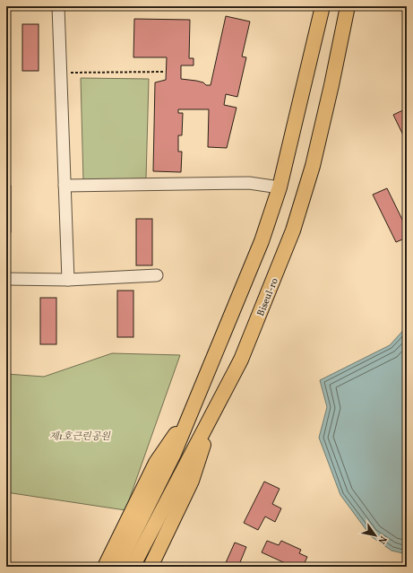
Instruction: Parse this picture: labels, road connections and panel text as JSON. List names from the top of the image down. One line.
{"streets":{"main road":["Biseul-ro"]},"parks":["제1호근린공원"],"north":"bottom right"}
